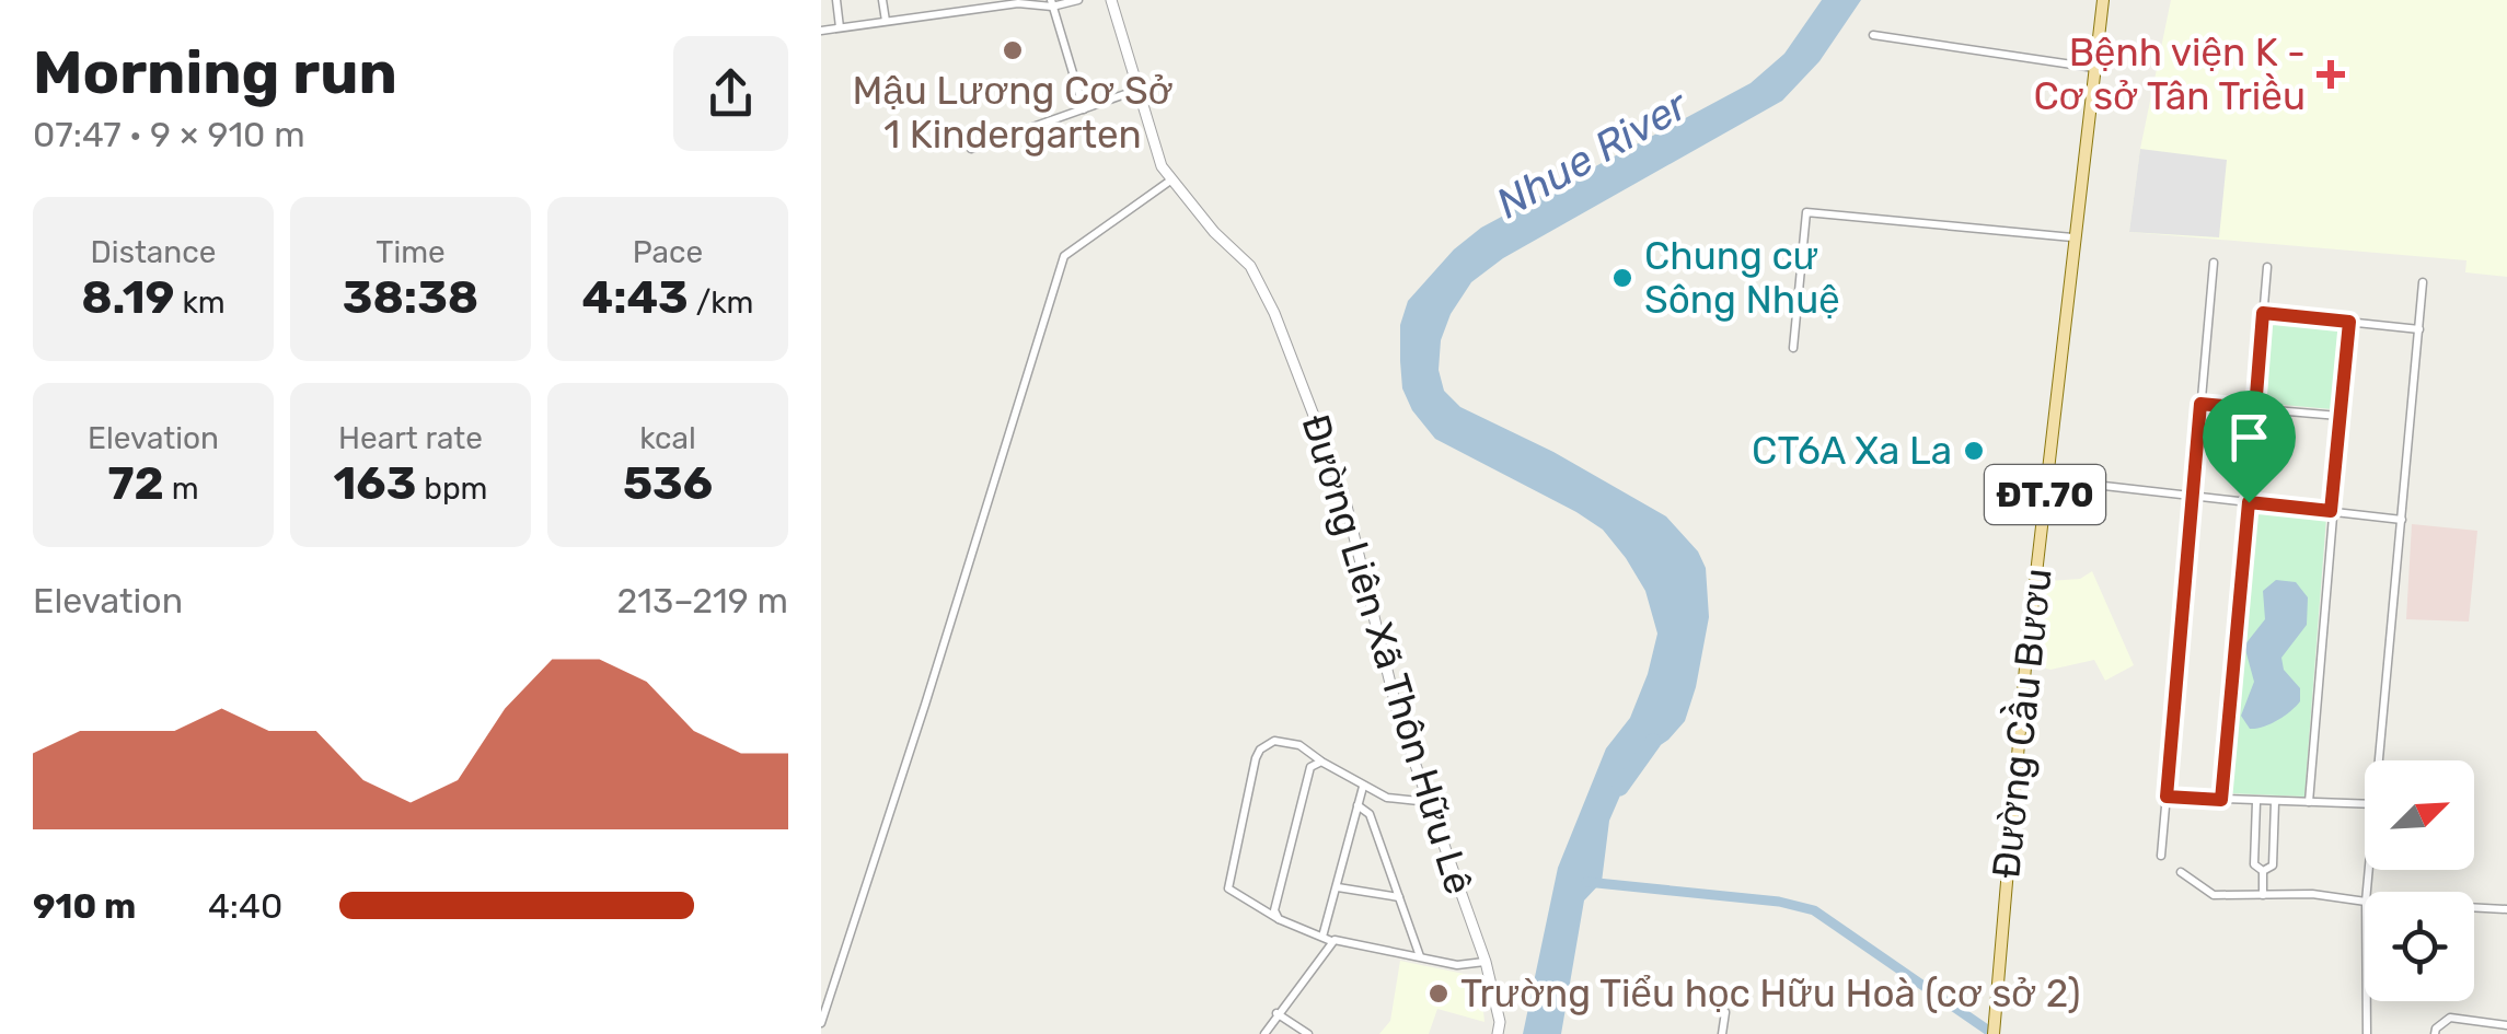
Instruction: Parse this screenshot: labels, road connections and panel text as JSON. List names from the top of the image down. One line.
{"streets":{"main road":["ĐT.70","Đường Cầu Bươu"],"street":["Đường Liên Xã Thôn Hữu Lê"]},"water":["Nhue River"],"places":{"other":["Mậu Lương Cơ Sở 1 Kindergarten","Chung cư Sông Nhuệ","CT6A Xa La","Trường Tiểu học Hữu Hoà (cơ sở 2)"],"health":["Bệnh viện K - Cơ sở Tân Triều"]},"north":"top right","page":{"heading":["Morning run","07:47 · 9 × 910 m"],"stats":[["Distance","8.19 km"],["Time","38:38"],["Pace","4:43 /km"],["Elevation","72 m"],["Heart rate","163 bpm"],["kcal","536"]],"chart":["Elevation","213–219 m"],"list":[{"name":"910 m","note":"4:40"}]}}
